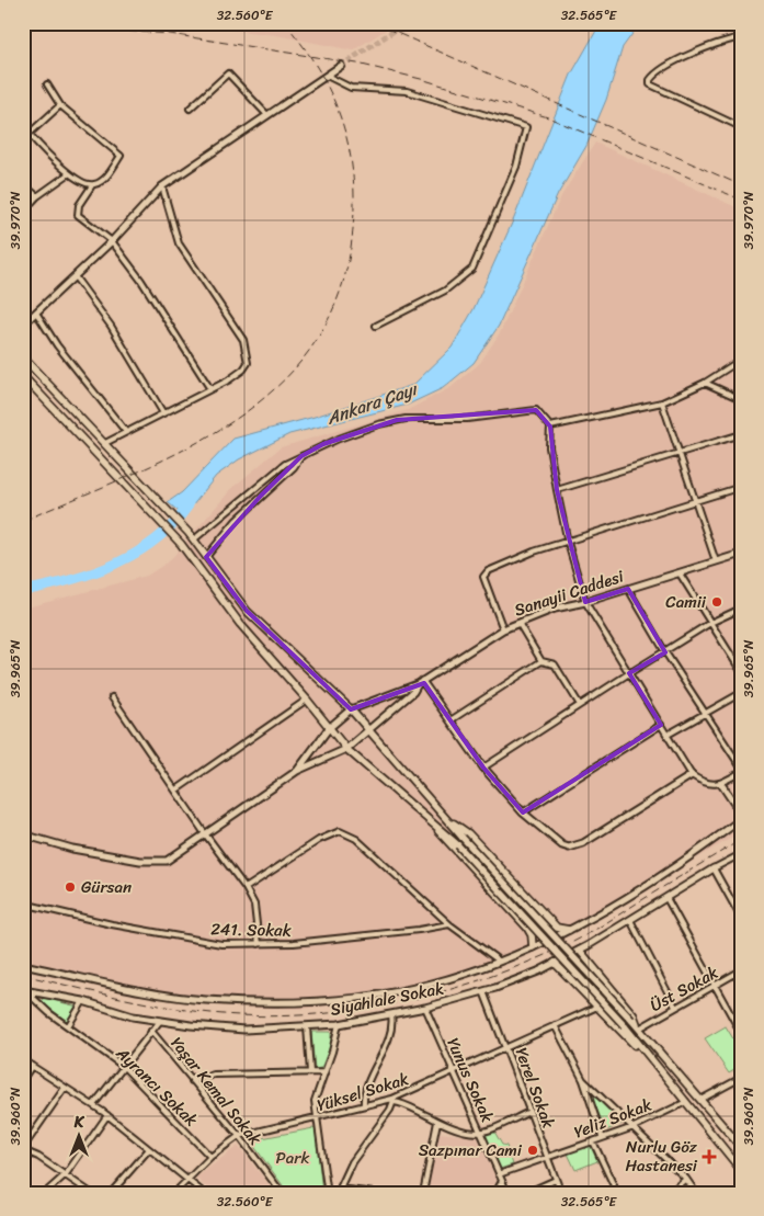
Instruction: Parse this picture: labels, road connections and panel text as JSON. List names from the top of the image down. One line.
{"streets":{"street":["Sanayii Caddesi","241. Sokak","Üst Sokak","Siyahlale Sokak","Yunus Sokak","Ayrancı Sokak","Yerel Sokak","Yaşar Kemal Sokak","Yüksel Sokak","Yeliz Sokak"]},"crossings":[["Siyahlale Sokak","Yunus Sokak"],["Siyahlale Sokak","Ayrancı Sokak"],["Siyahlale Sokak","Yerel Sokak"],["Yunus Sokak","Yüksel Sokak"],["Yunus Sokak","Yeliz Sokak"],["Ayrancı Sokak","Yüksel Sokak"],["Yerel Sokak","Yüksel Sokak"],["Yerel Sokak","Yeliz Sokak"],["Yaşar Kemal Sokak","Yüksel Sokak"]],"water":["Ankara Çayı"],"parks":["Park"],"places":{"other":["Camii","Gürsan","Sazpınar Cami"],"health":["Nurlu Göz Hastanesi"]},"north":"top","coordinates":["32.560°E","32.565°E","39.970°N","39.965°N","39.960°N"]}
